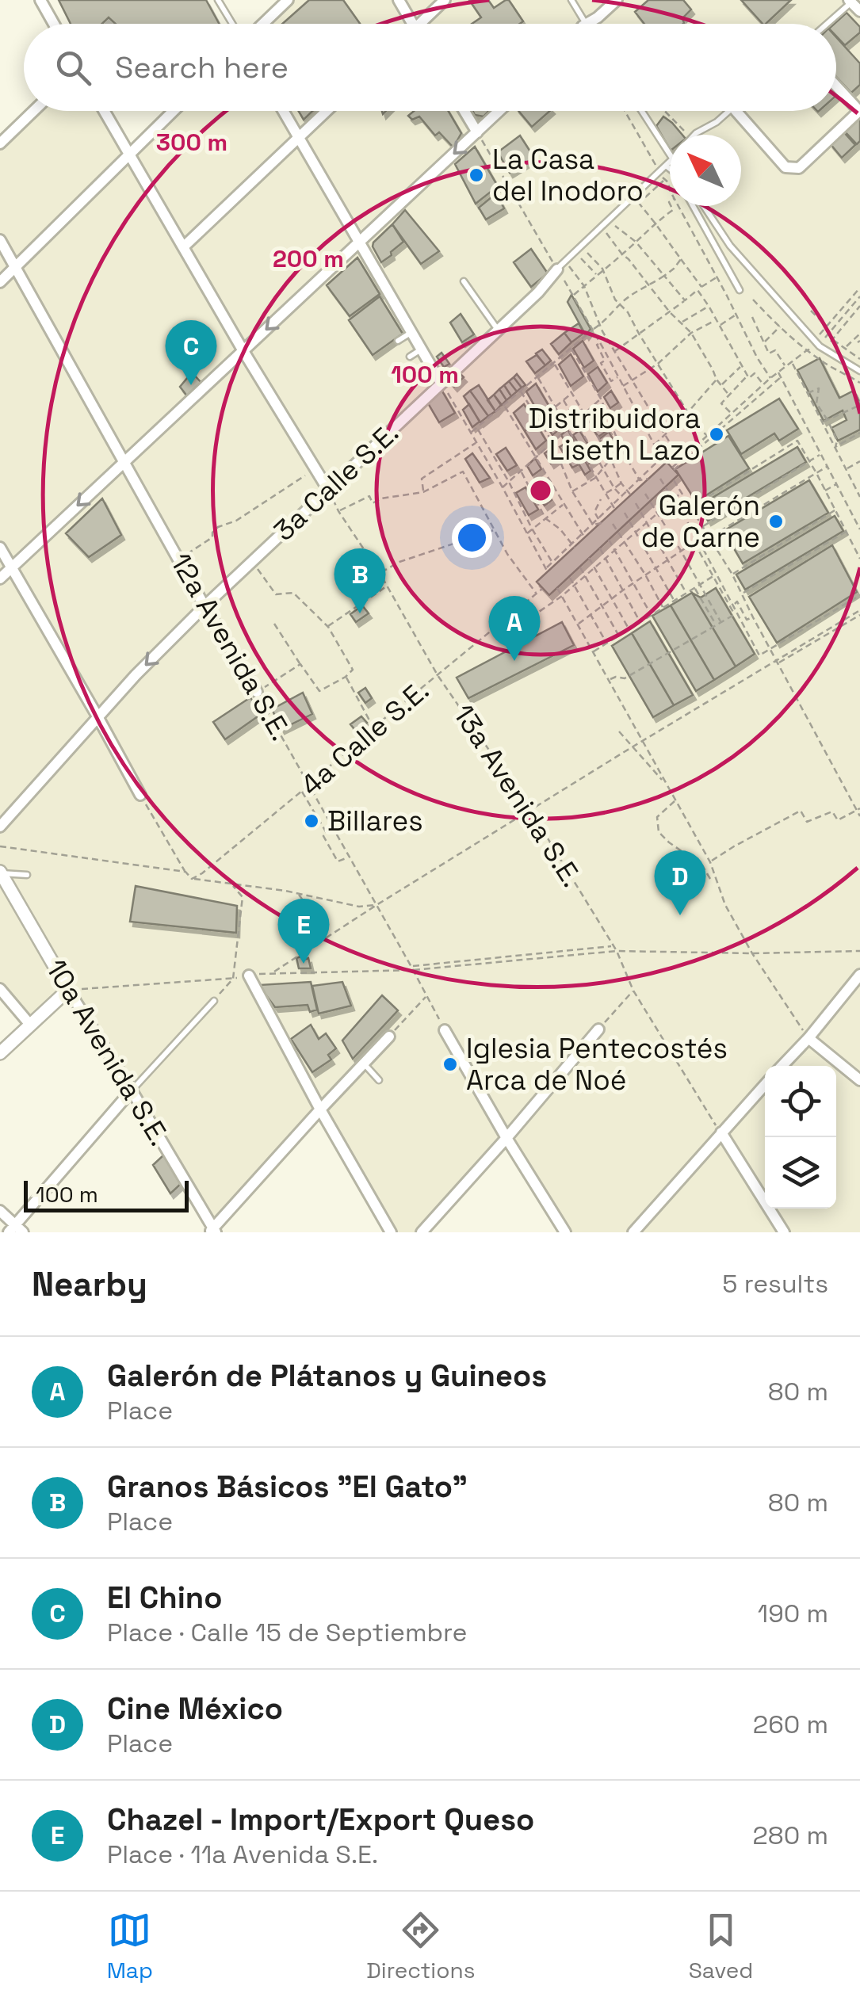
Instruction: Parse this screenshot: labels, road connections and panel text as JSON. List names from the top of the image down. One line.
{"streets":{"street":["3a Calle S.E.","12a Avenida S.E.","10a Avenida S.E."],"path":["4a Calle S.E.","13a Avenida S.E."]},"crossings":[["3a Calle S.E.","12a Avenida S.E."],["3a Calle S.E.","13a Avenida S.E."],["12a Avenida S.E.","4a Calle S.E."],["4a Calle S.E.","13a Avenida S.E."]],"places":["La Casa del Inodoro","Distribuidora Liseth Lazo","Galerón de Carne","Billares","Iglesia Pentecostés Arca de Noé"],"scale_bar":"100 m","north":"top left","page":{"search":"Search here","pins":["C","B","A","D","E"],"scale":"100 m","heading":["Nearby","5 results"],"list":[{"mark":"A","name":"Galerón de Plátanos y Guineos","note":"Place","value":"80 m"},{"mark":"B","name":"Granos Básicos \"El Gato\"","note":"Place","value":"80 m"},{"mark":"C","name":"El Chino","note":"Place · Calle 15 de Septiembre","value":"190 m"},{"mark":"D","name":"Cine México","note":"Place","value":"260 m"},{"mark":"E","name":"Chazel - Import/Export Queso","note":"Place · 11a Avenida S.E.","value":"280 m"}],"nav":["Map","Directions","Saved"]},"rings":["300 m","200 m","100 m"]}
